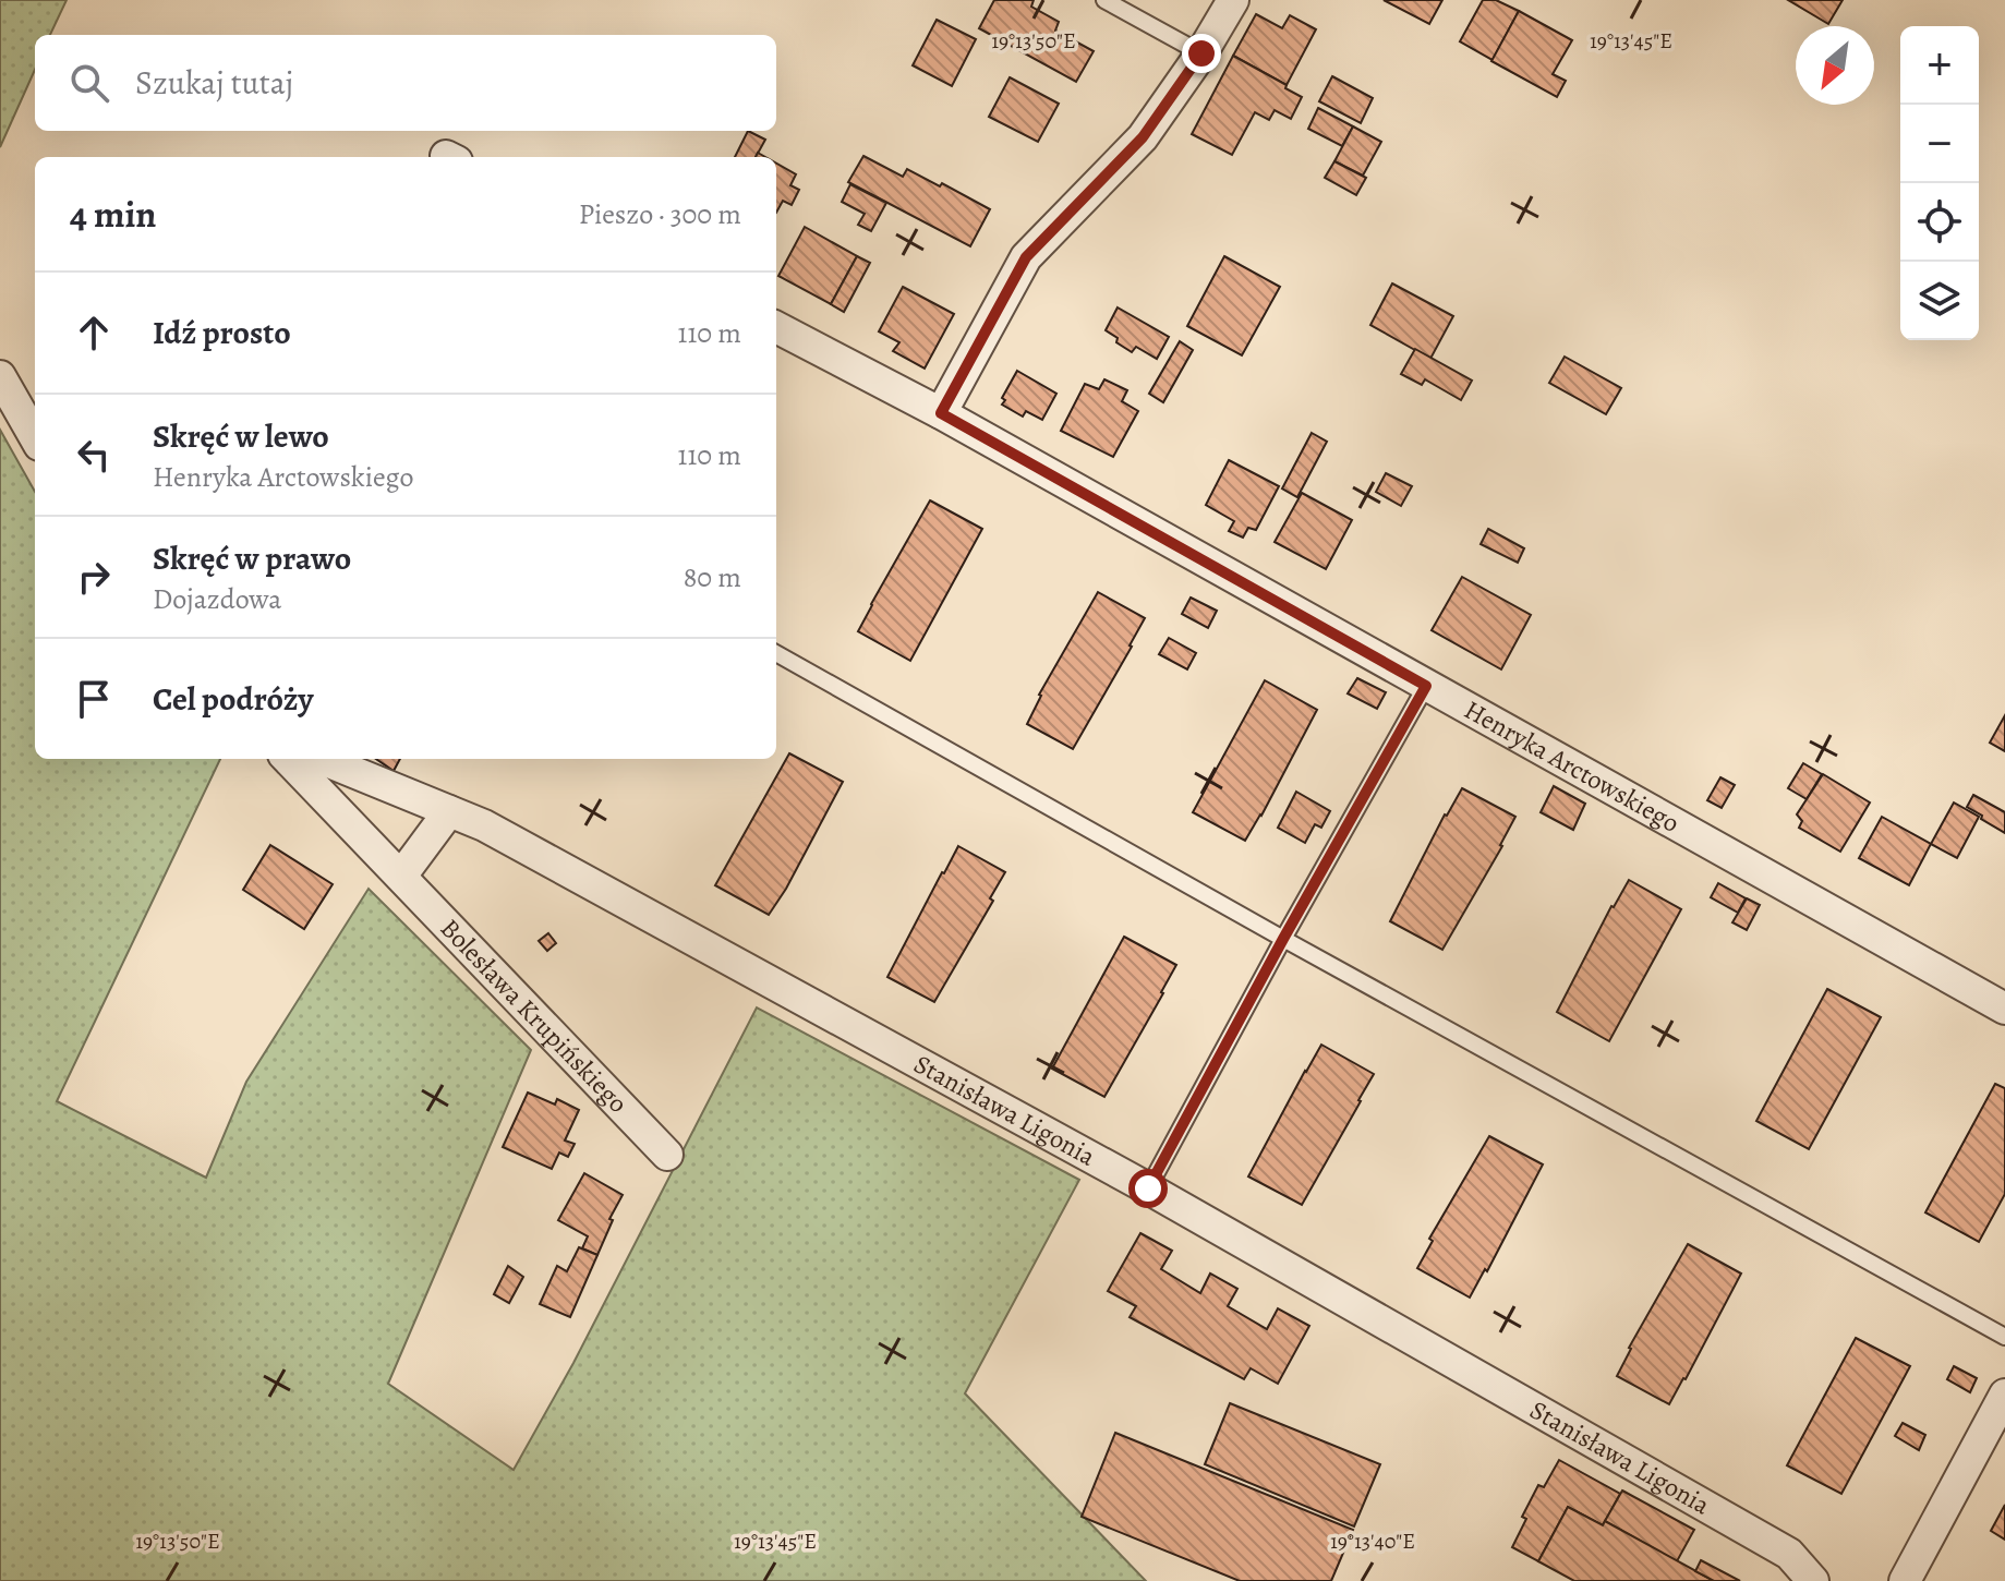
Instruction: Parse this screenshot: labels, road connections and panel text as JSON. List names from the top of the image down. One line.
{"streets":{"street":["Henryka Arctowskiego","Bolesława Krupińskiego","Stanisława Ligonia"]},"north":"bottom left","page":{"map_buttons":["+","−"],"search":"Szukaj tutaj","heading":["4 min","Pieszo · 300 m"],"list":[["Idź prosto","110 m"],["Skręć w lewo","Henryka Arctowskiego","110 m"],["Skręć w prawo","Dojazdowa","80 m"],"Cel podróży"]},"coordinates":["19°13'50\"E","19°13'45\"E","19°13'40\"E"]}
